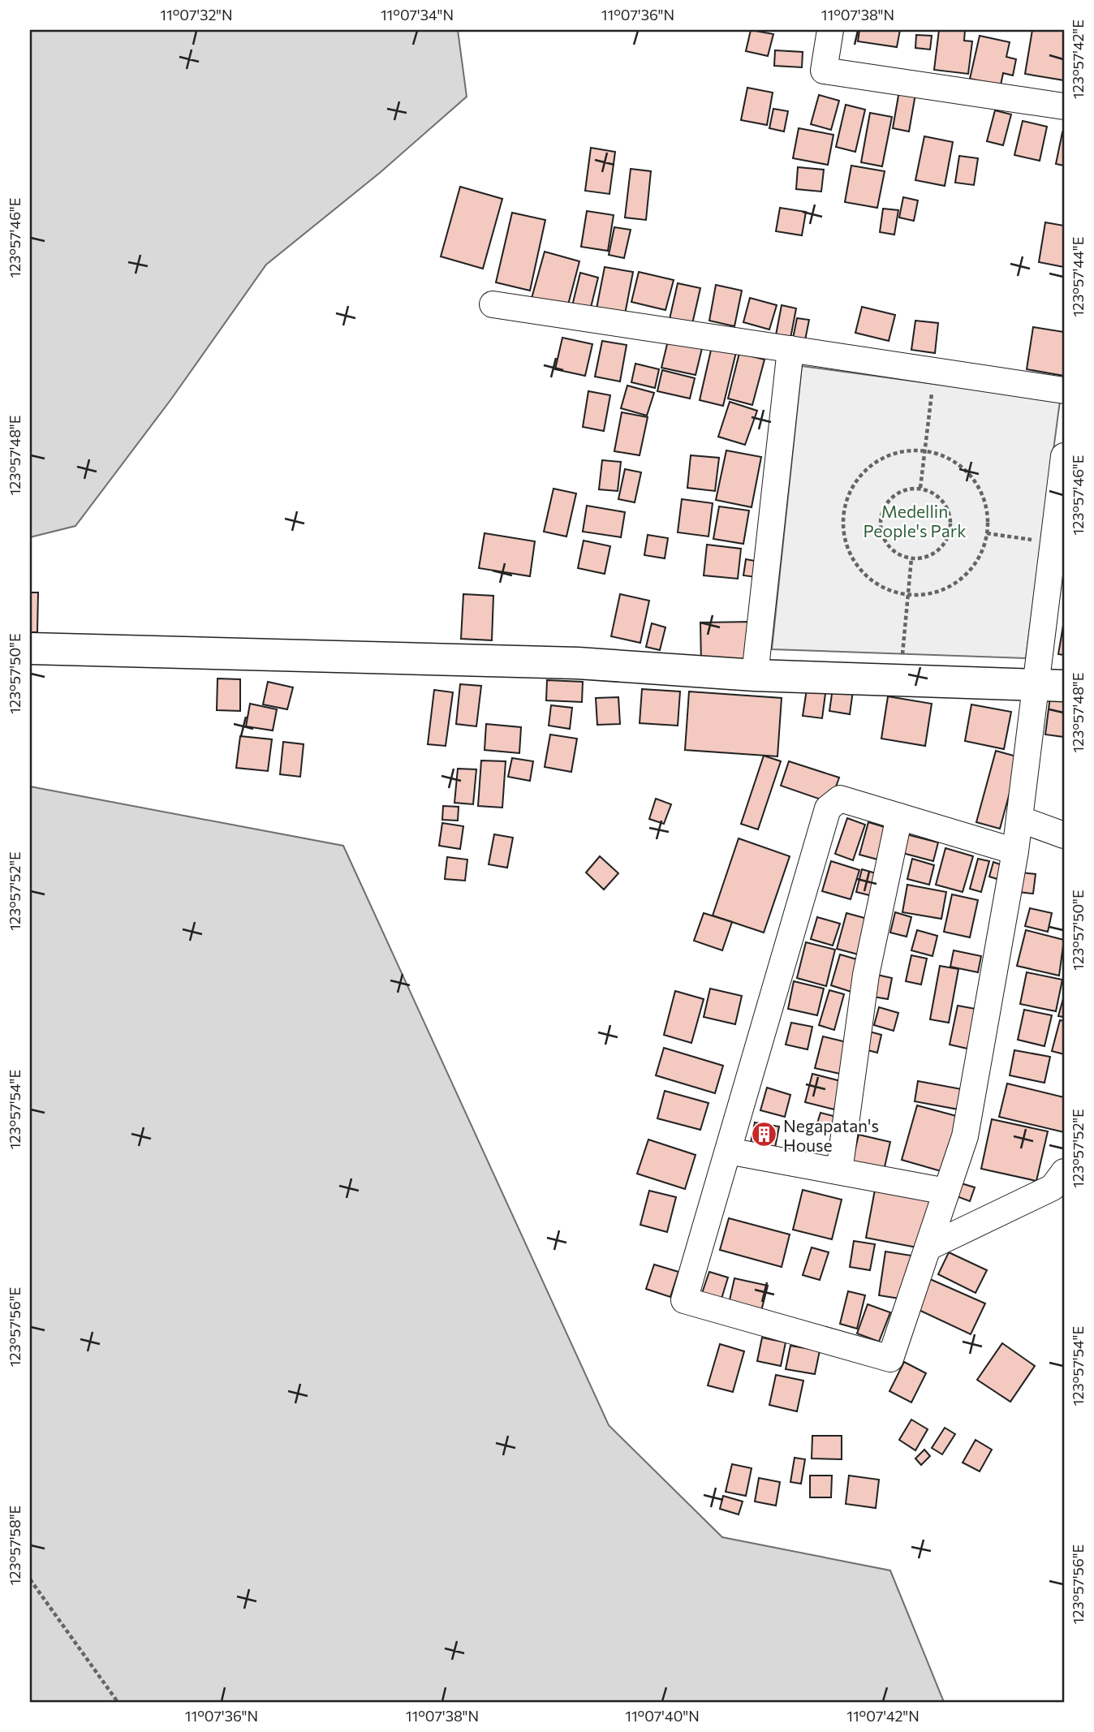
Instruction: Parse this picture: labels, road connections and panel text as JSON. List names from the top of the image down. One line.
{"parks":["Medellin People's Park"],"places":{"building":["Negapatan's House"]},"coordinates":["11°07'32\"N","11°07'34\"N","11°07'36\"N","11°07'38\"N","123°57'42\"E","123°57'46\"E","123°57'44\"E","123°57'48\"E","123°57'50\"E","123°57'52\"E","123°57'54\"E","123°57'56\"E","123°57'58\"E","11°07'40\"N","11°07'42\"N"]}
